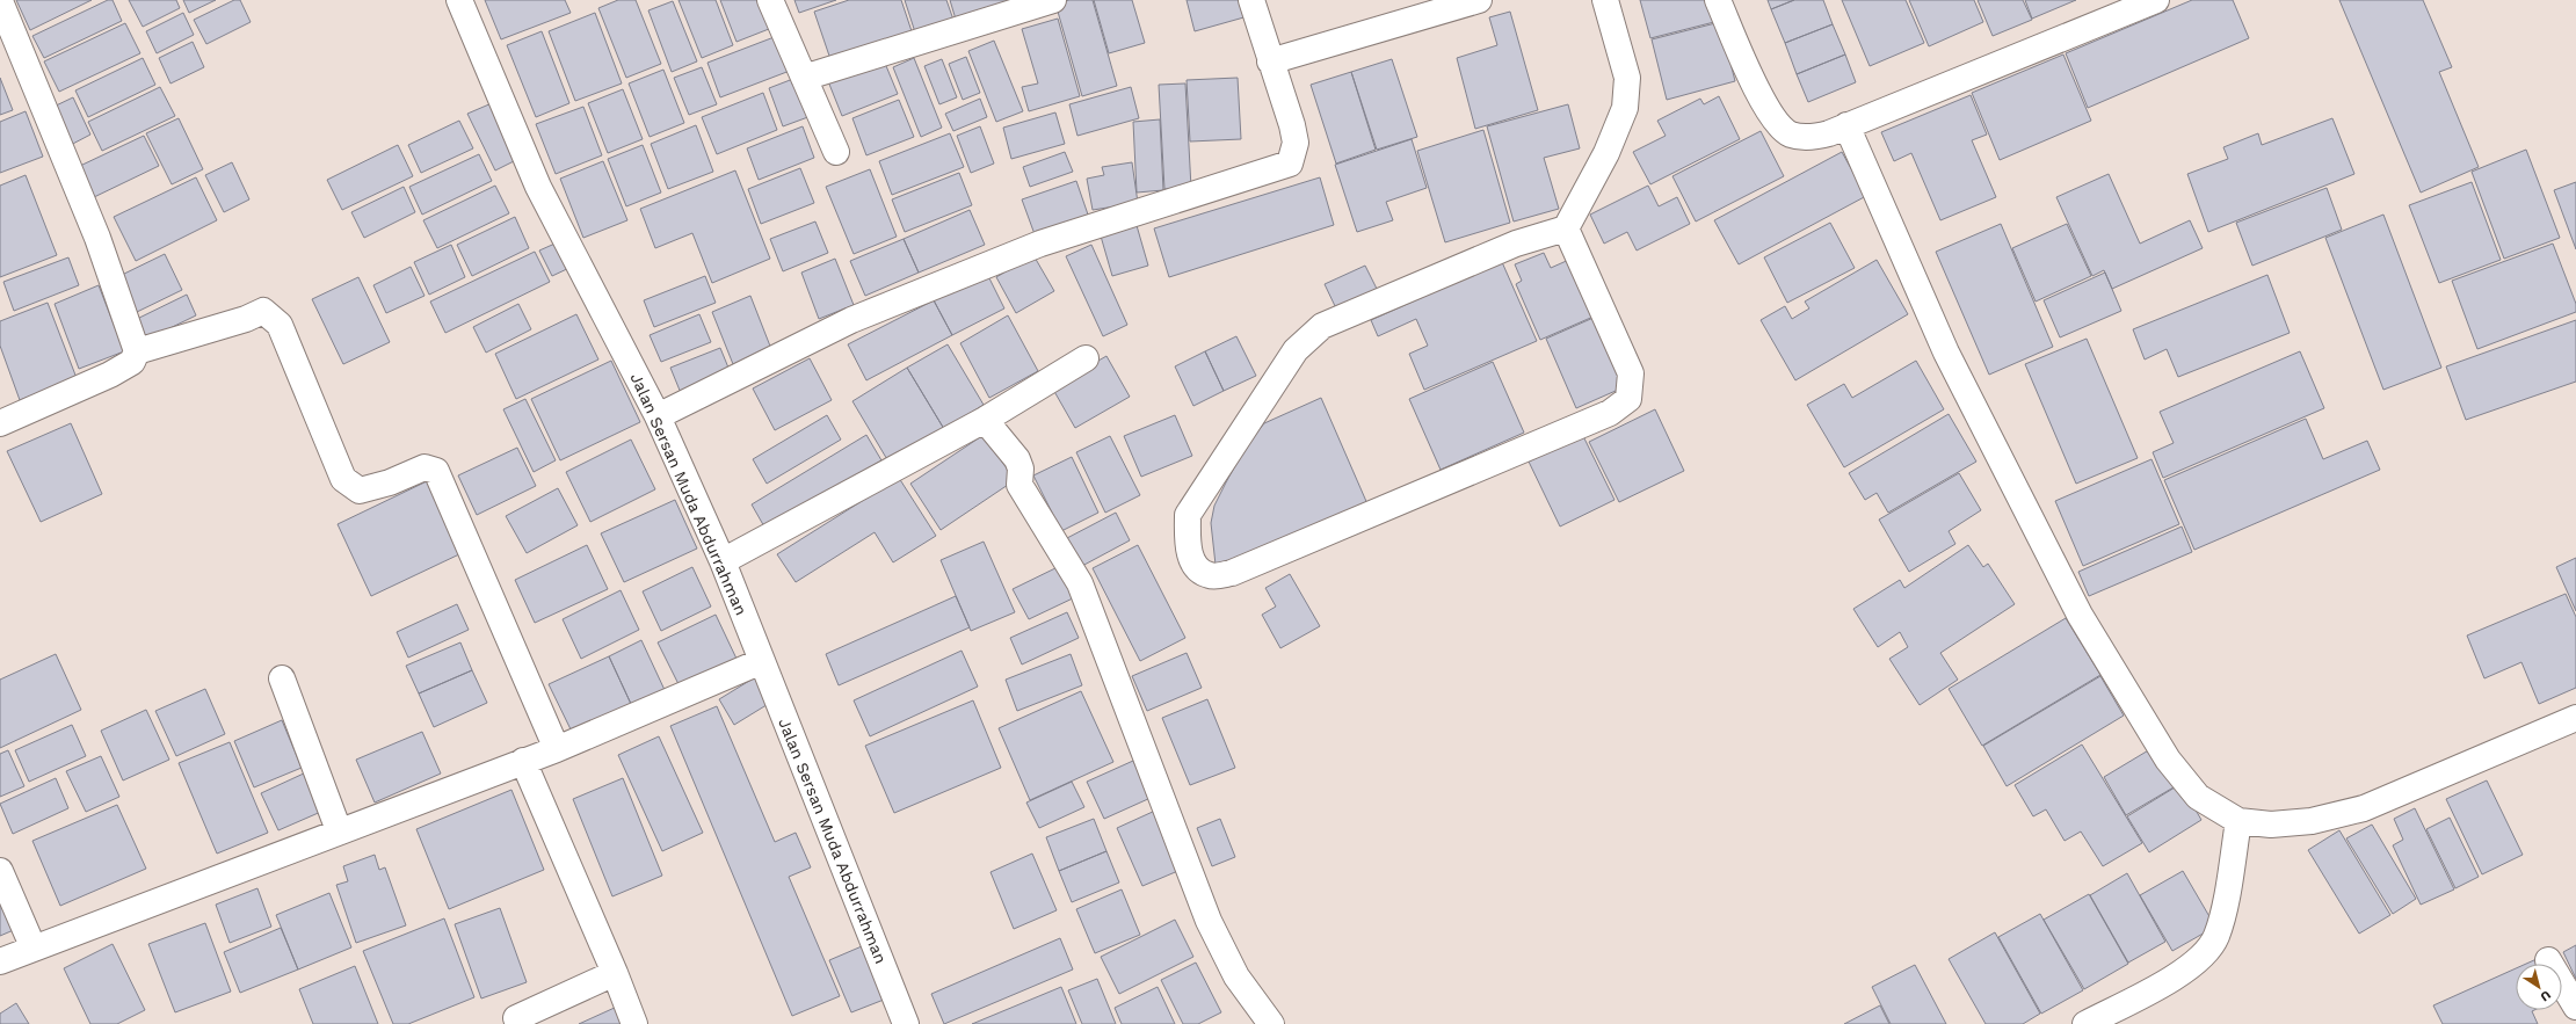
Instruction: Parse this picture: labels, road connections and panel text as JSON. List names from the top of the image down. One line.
{"streets":{"street":["Jalan Sersan Muda Abdurrahman"]},"north":"bottom right"}
